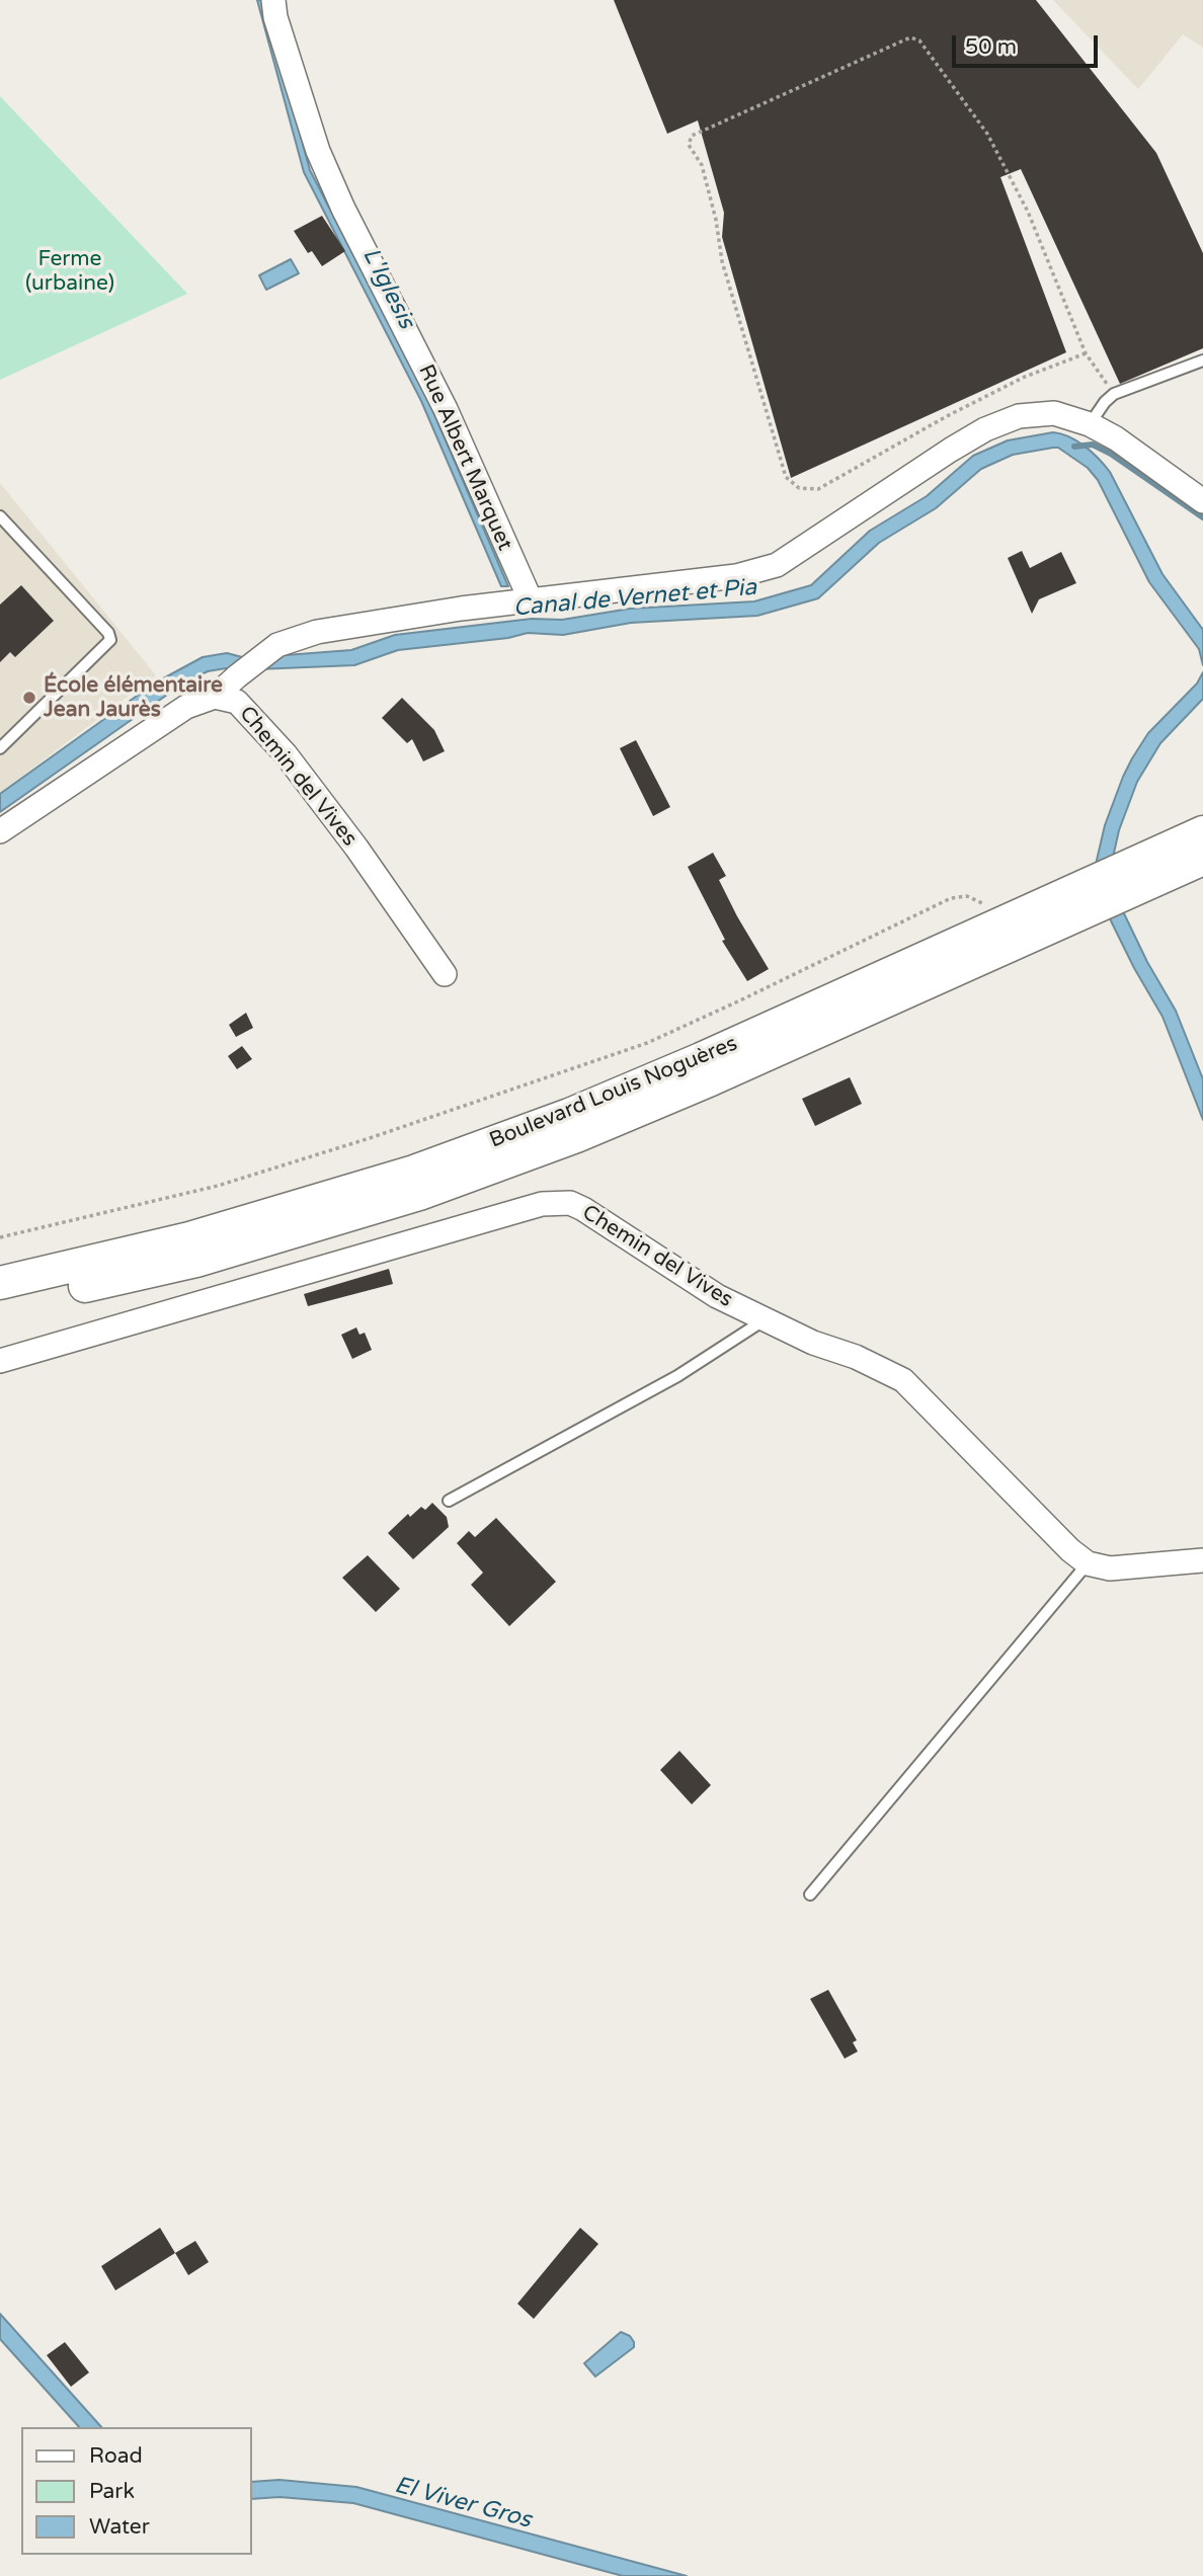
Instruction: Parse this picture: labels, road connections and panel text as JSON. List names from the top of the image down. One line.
{"streets":{"main road":["Boulevard Louis Noguères"],"street":["Rue Albert Marquet","Chemin del Vives"]},"water":["L'Iglesis","Canal de Vernet et Pia","El Viver Gros"],"parks":["Ferme (urbaine)"],"places":["École élémentaire Jean Jaurès"],"legend":["Road","Park","Water"],"scale_bar":"50 m"}
